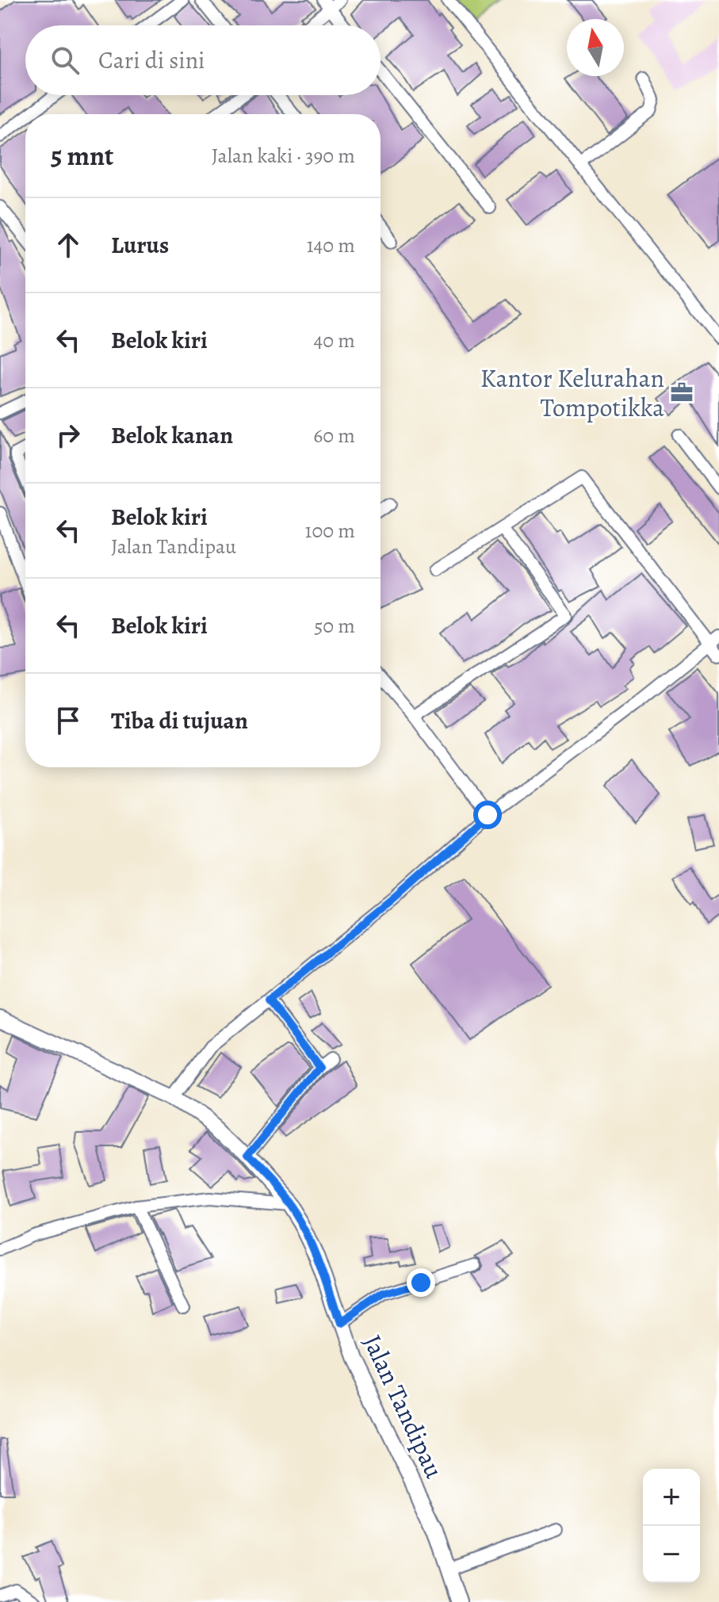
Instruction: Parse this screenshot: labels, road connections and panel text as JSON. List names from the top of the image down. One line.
{"streets":{"street":["Jalan Tandipau"]},"places":{"office":["Kantor Kelurahan Tompotikka"]},"north":"top","page":{"search":"Cari di sini","heading":["5 mnt","Jalan kaki · 390 m"],"list":[["Lurus","140 m"],["Belok kiri","40 m"],["Belok kanan","60 m"],["Belok kiri","Jalan Tandipau","100 m"],["Belok kiri","50 m"],"Tiba di tujuan"],"map_buttons":["+","−"]}}
